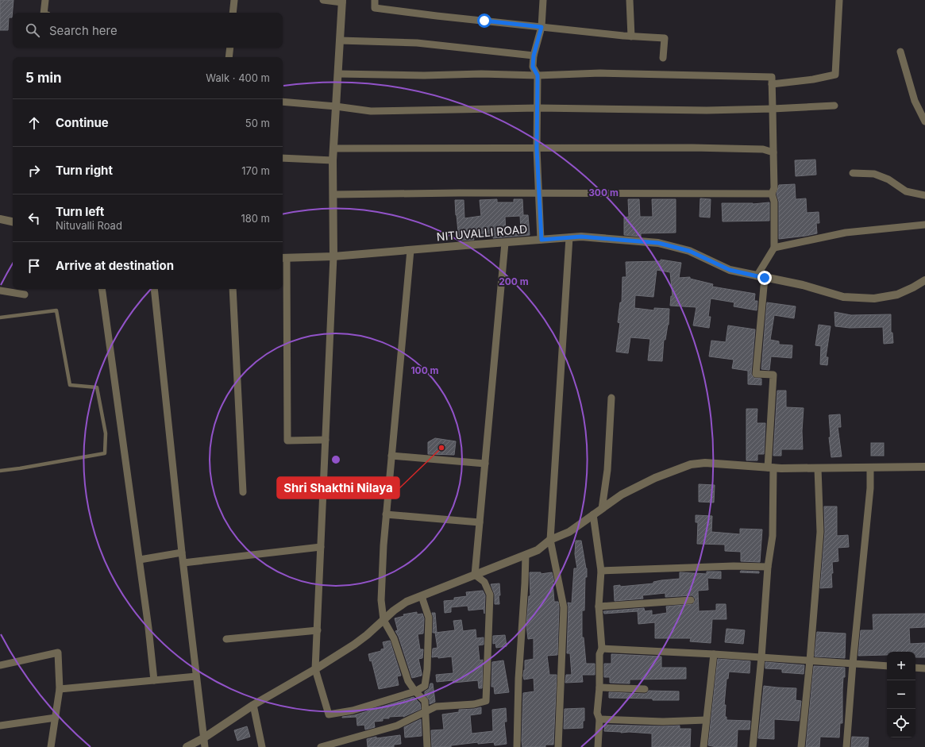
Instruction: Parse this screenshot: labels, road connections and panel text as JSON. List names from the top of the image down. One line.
{"streets":{"street":["NITUVALLI ROAD"]},"places":["Shri Shakthi Nilaya"],"page":{"search":"Search here","heading":["5 min","Walk · 400 m"],"list":[["Continue","50 m"],["Turn right","170 m"],["Turn left","Nituvalli Road","180 m"],"Arrive at destination"],"map_buttons":["+","−"]},"rings":["300 m","200 m","100 m"]}
